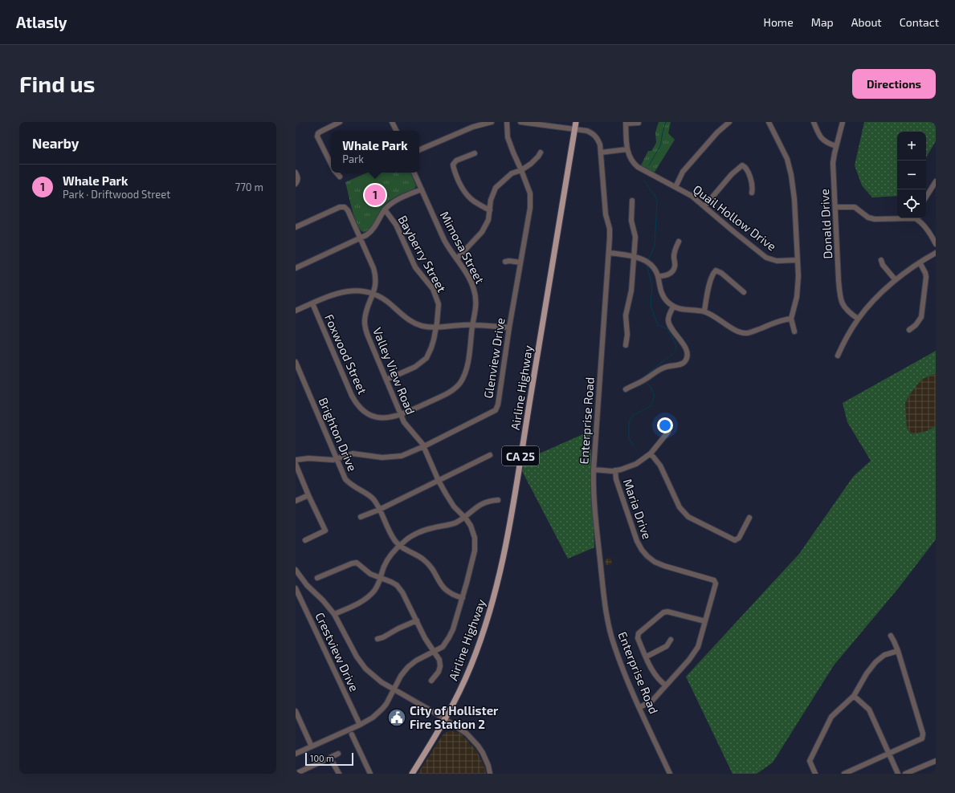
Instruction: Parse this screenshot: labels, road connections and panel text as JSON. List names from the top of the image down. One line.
{"streets":{"main road":["Airline Highway","CA 25"],"street":["Quail Hollow Drive","Donald Drive","Mimosa Street","Bayberry Street","Foxwood Street","Glenview Drive","Valley View Road","Enterprise Road","Brighton Drive","Maria Drive","Crestview Drive"]},"crossings":[["Mimosa Street","Foxwood Street"],["Mimosa Street","Valley View Road"],["Bayberry Street","Valley View Road"],["Foxwood Street","Valley View Road"],["Glenview Drive","Valley View Road"],["Glenview Drive","Brighton Drive"],["Valley View Road","Brighton Drive"],["Valley View Road","Crestview Drive"],["Airline Highway","Enterprise Road"],["Enterprise Road","Maria Drive"]],"places":{"public building":["City of Hollister Fire Station 2"]},"scale_bar":"100 m","page":{"header":"Atlasly","nav":["Home","Map","About","Contact"],"buttons":"Directions","title":"Find us","heading":"Nearby","popup":["Whale Park","Park"],"map_buttons":["+","−"],"list":[{"mark":"1","name":"Whale Park","note":"Park · Driftwood Street","value":"770 m"}],"pins":"1","scale":"100 m"}}
